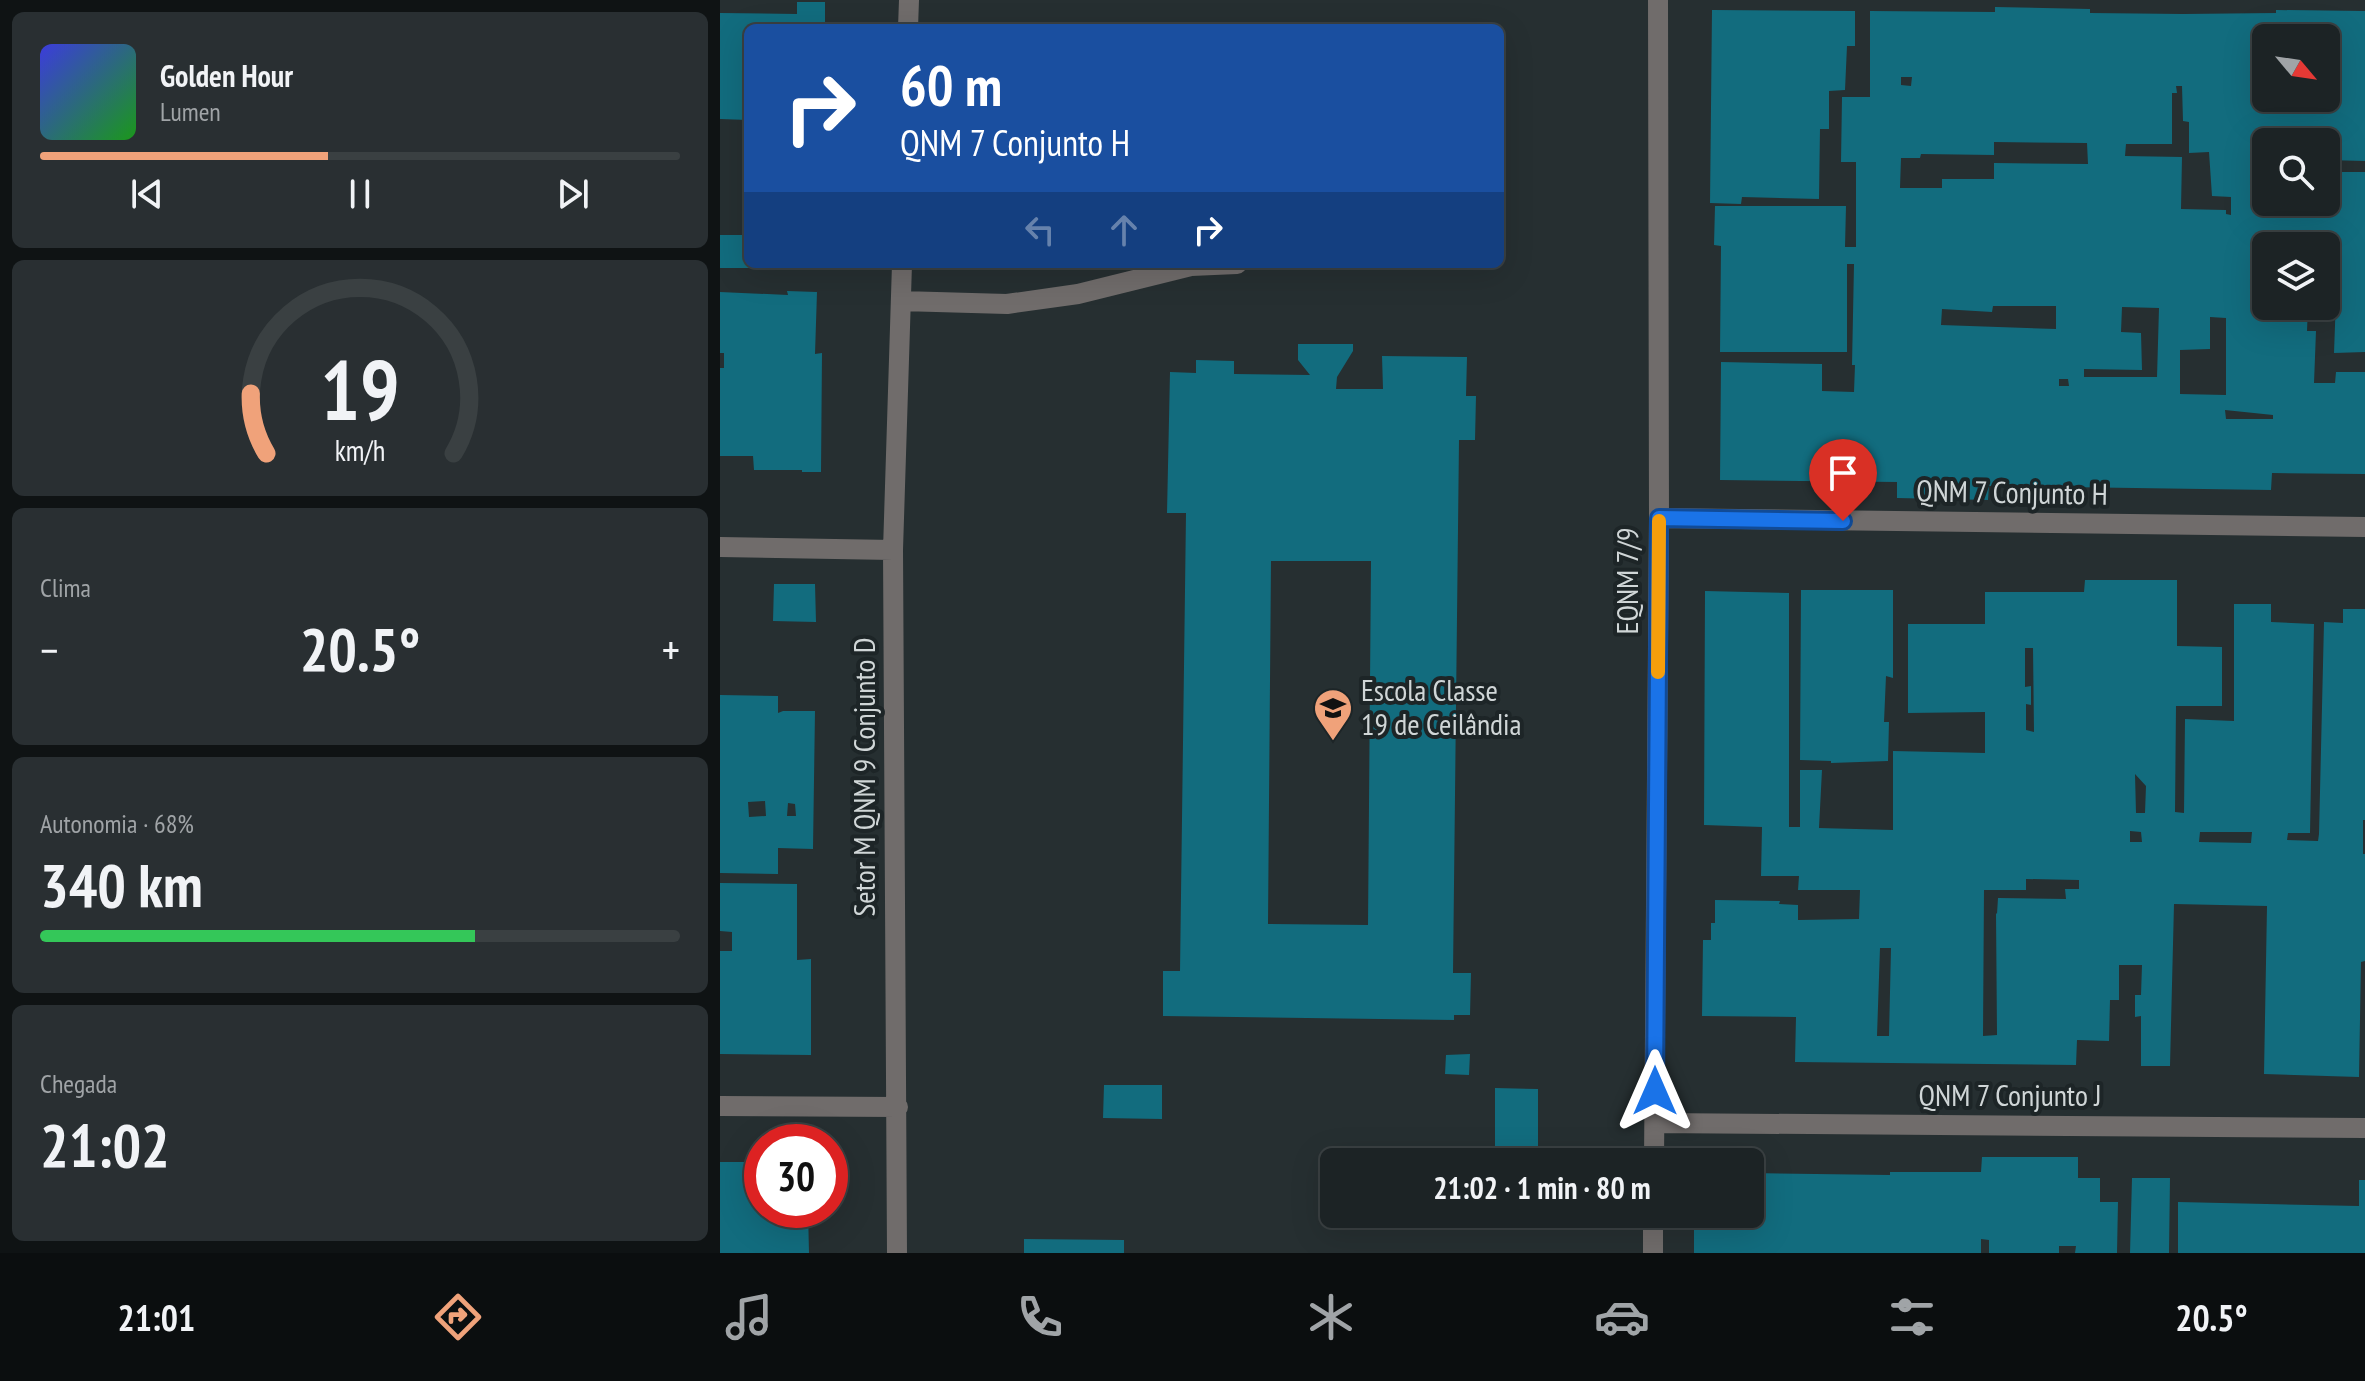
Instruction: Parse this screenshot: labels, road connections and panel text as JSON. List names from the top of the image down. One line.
{"streets":{"street":["QNM 7 Conjunto H","EQNM 7/9","Setor M QNM 9 Conjunto D","QNM 7 Conjunto J"]},"crossings":[["QNM 7 Conjunto H","EQNM 7/9"],["EQNM 7/9","QNM 7 Conjunto J"]],"places":{"school or university":["Escola Classe 19 de Ceilândia"]},"north":"bottom right","page":{"turn":["60 m","QNM 7 Conjunto H"],"song":["Golden Hour","Lumen"],"tile":["Clima",["Autonomia · 68%","340 km"],["Chegada","21:02"]],"heat":["−","20.5°","+"],"limit":"30","trip":"21:02 · 1 min · 80 m","tabs":["21:01","20.5°"],"gauge":["19","km/h"]}}
